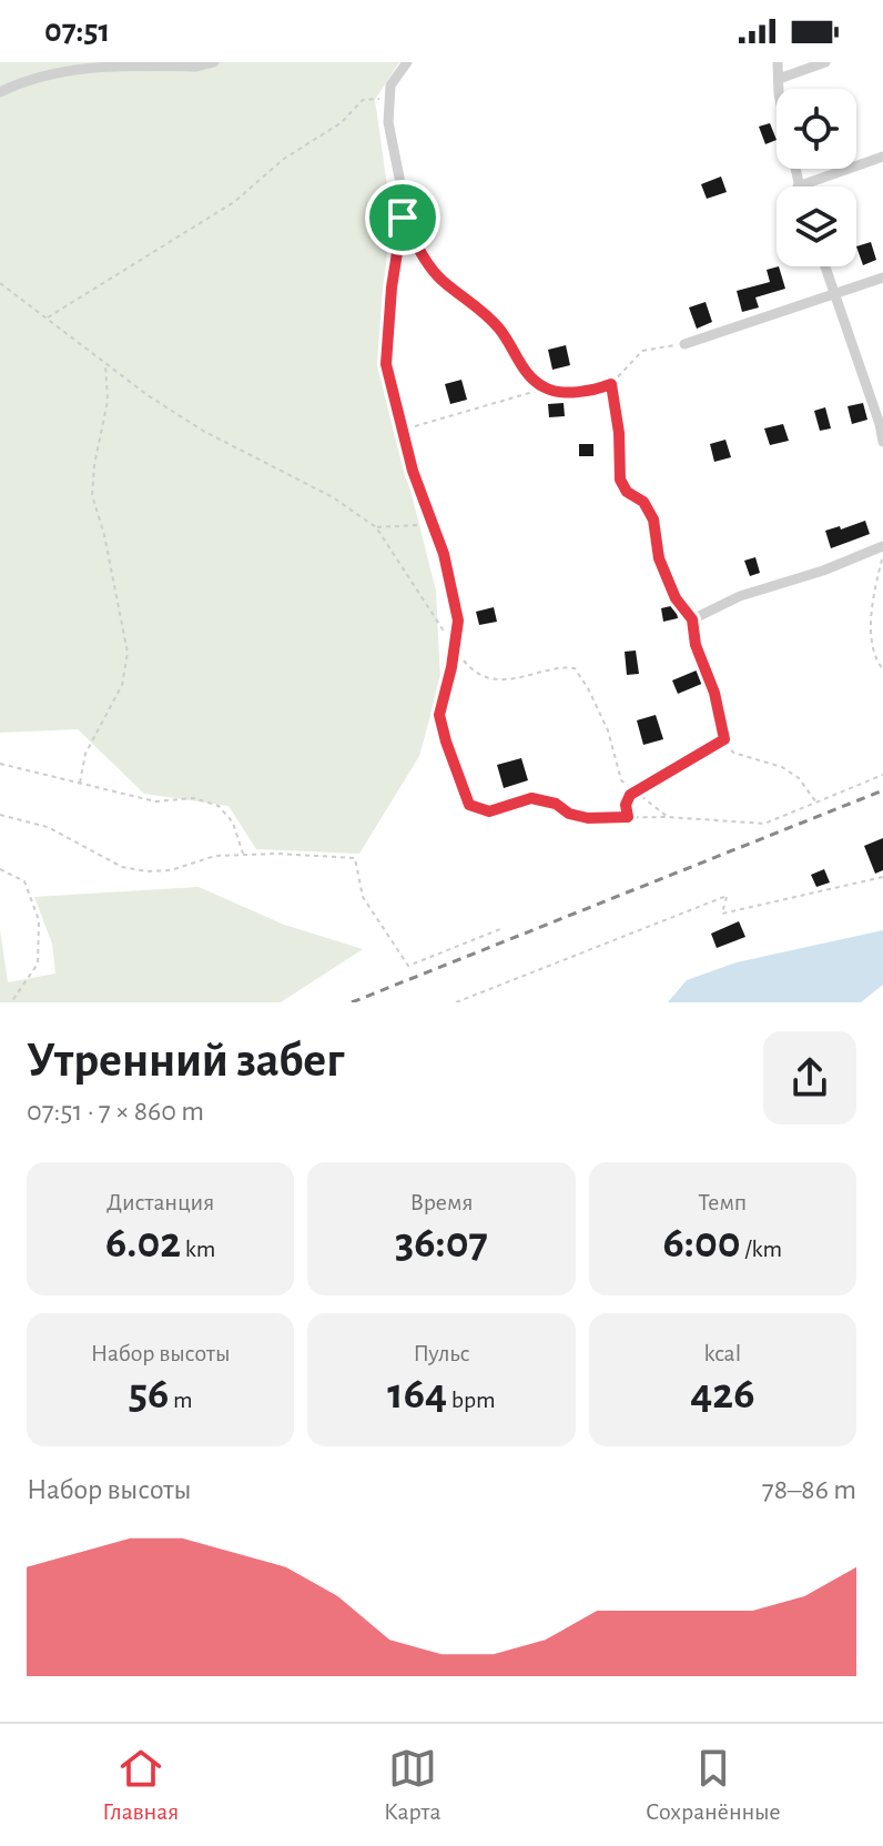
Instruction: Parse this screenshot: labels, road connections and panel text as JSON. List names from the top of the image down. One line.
{"page":{"status":"07:51","heading":["Утренний забег","07:51 · 7 × 860 m"],"stats":[["Дистанция","6.02 km"],["Время","36:07"],["Темп","6:00 /km"],["Набор высоты","56 m"],["Пульс","164 bpm"],["kcal","426"]],"chart":["Набор высоты","78–86 m"],"tabs":["Главная","Карта","Сохранённые"]}}
